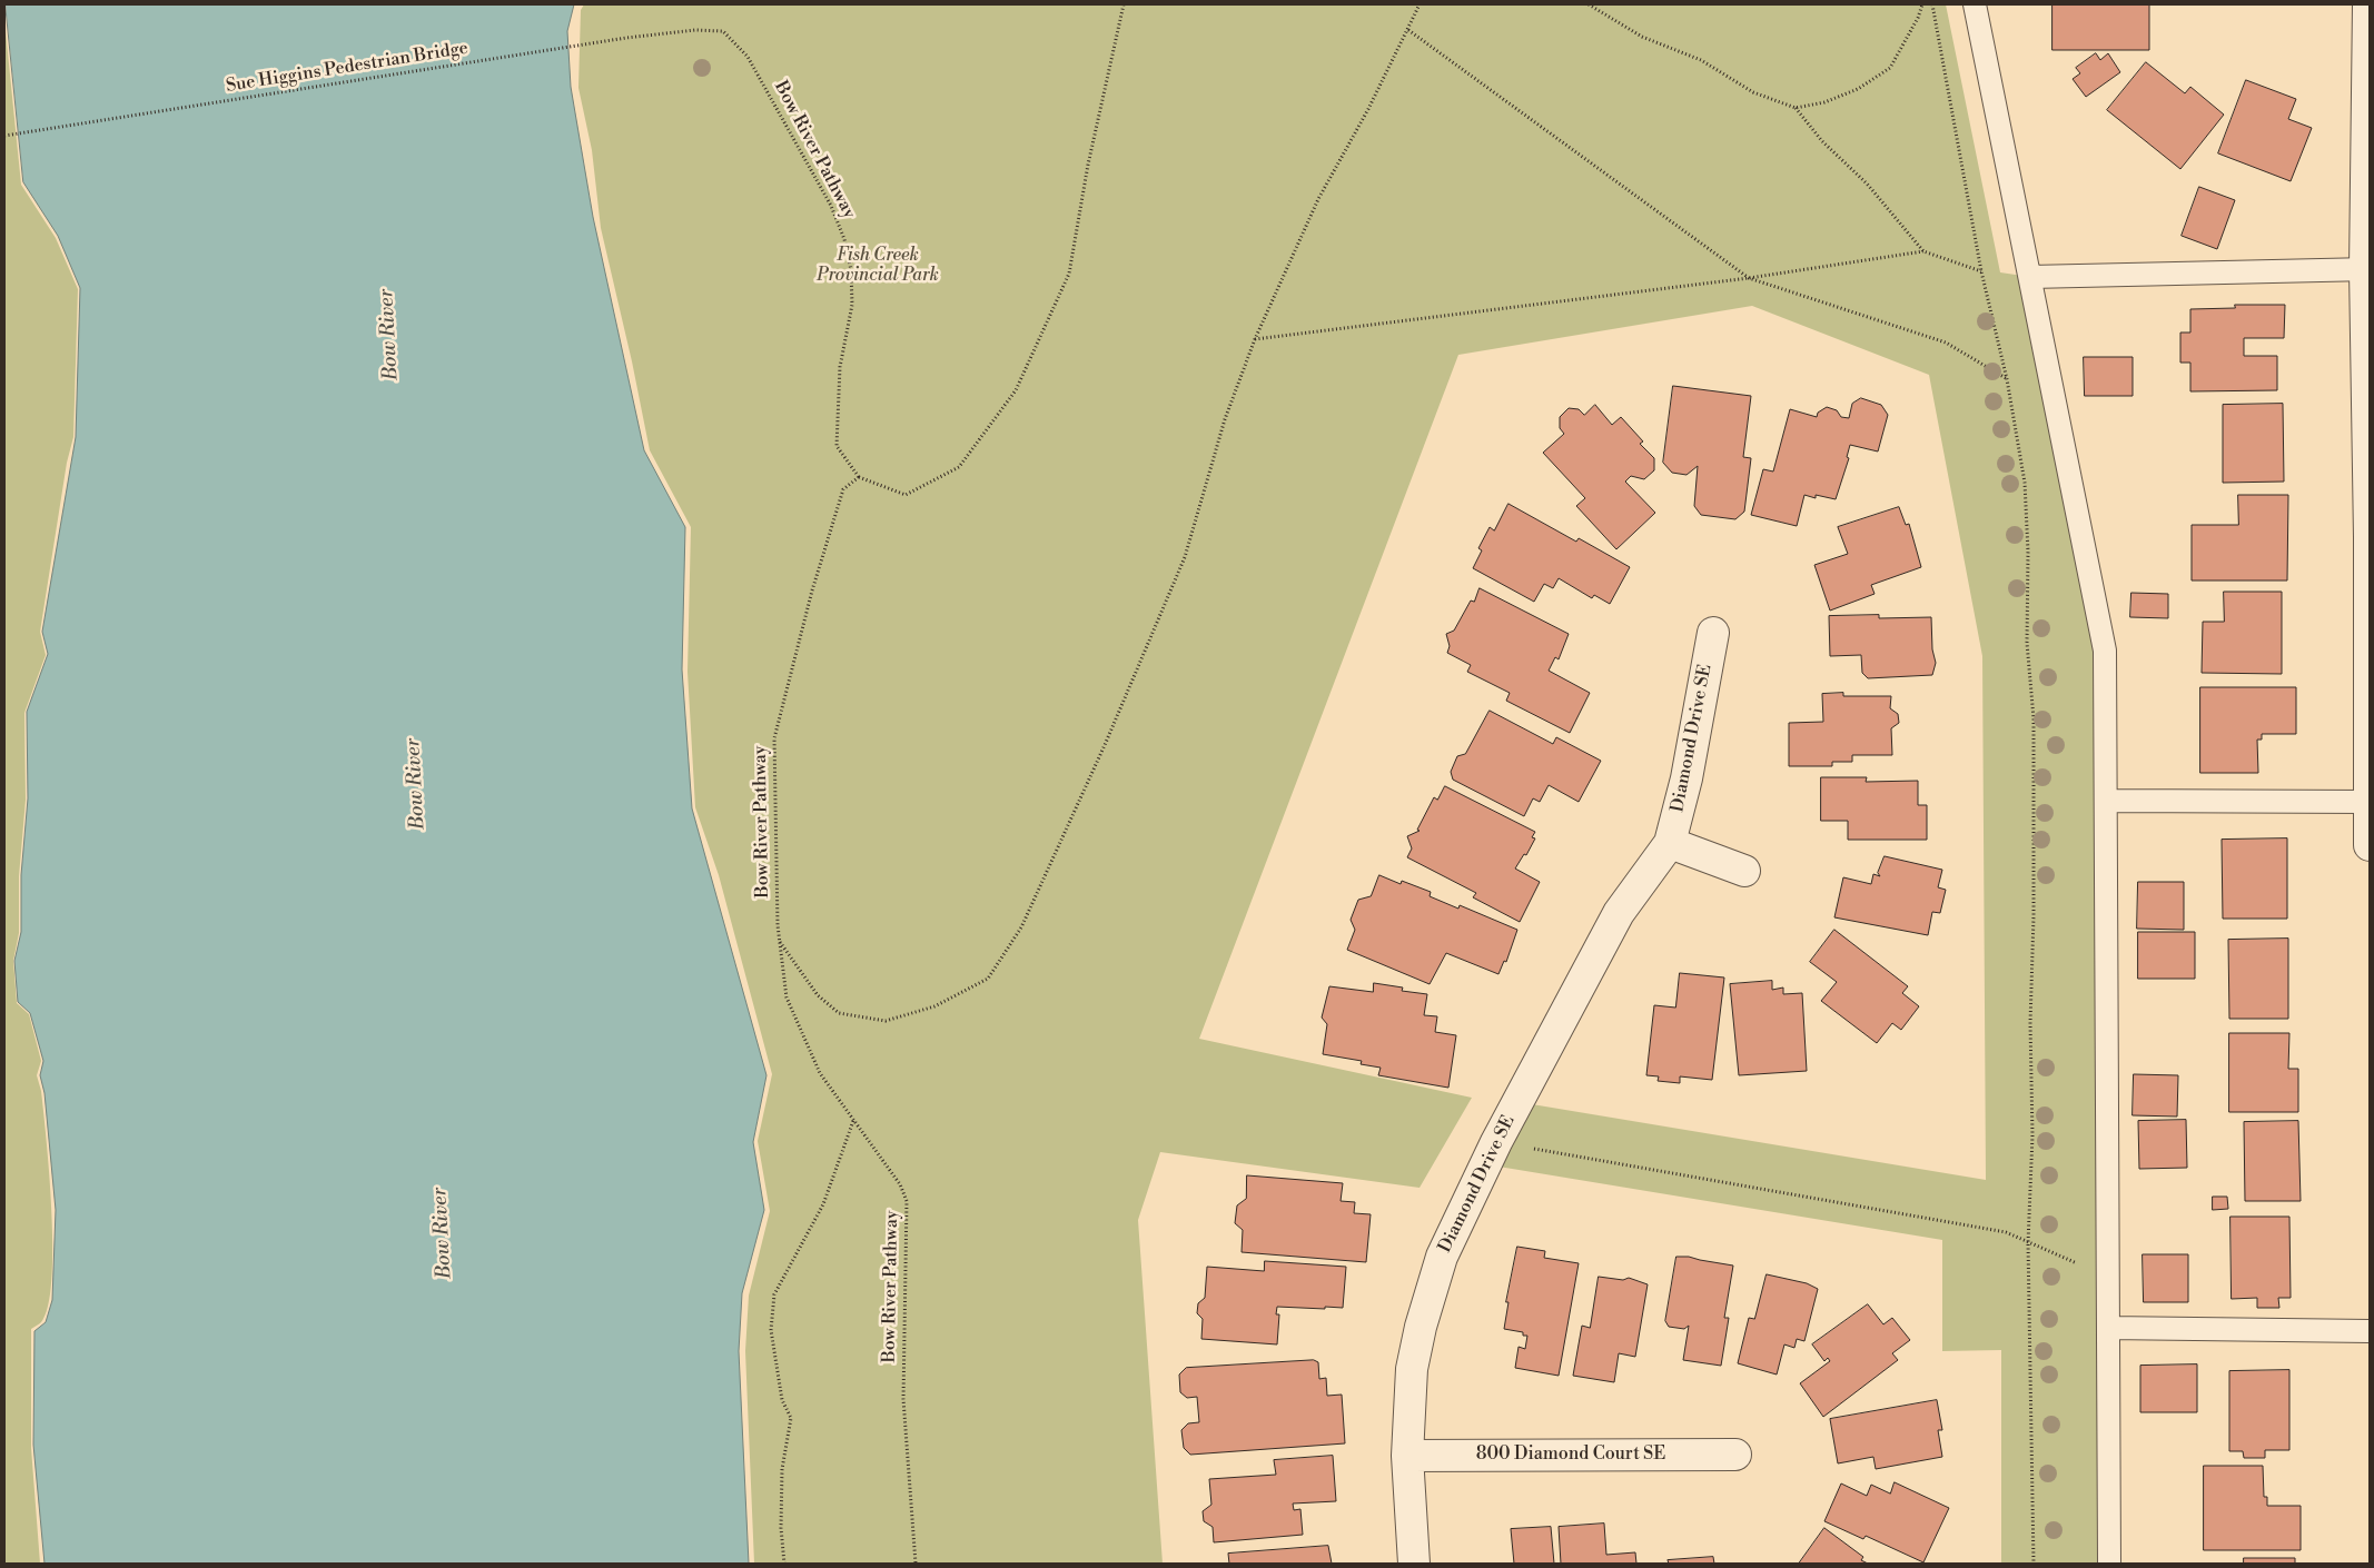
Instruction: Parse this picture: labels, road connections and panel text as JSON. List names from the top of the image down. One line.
{"streets":{"street":["Diamond Drive SE","800 Diamond Court SE"],"path":["Sue Higgins Pedestrian Bridge","Bow River Pathway"]},"crossings":[["Sue Higgins Pedestrian Bridge","Bow River Pathway"],["Diamond Drive SE","800 Diamond Court SE"]],"water":["Bow River"],"parks":["Fish Creek Provincial Park"]}
